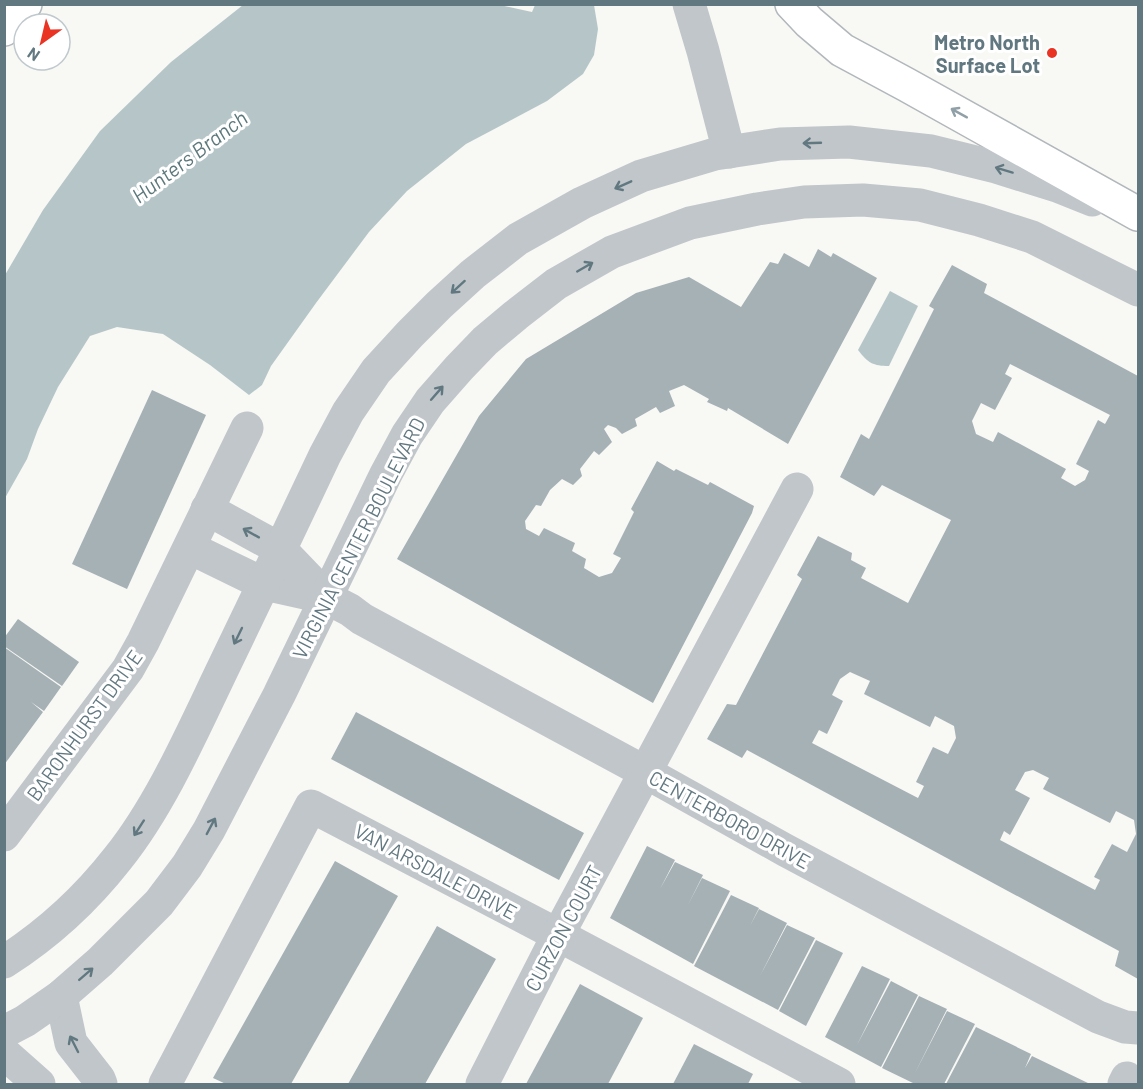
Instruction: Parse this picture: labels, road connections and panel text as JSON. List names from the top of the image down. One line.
{"streets":{"street":["VIRGINIA CENTER BOULEVARD","BARONHURST DRIVE","CENTERBORO DRIVE","VAN ARSDALE DRIVE","CURZON COURT"]},"crossings":[["VIRGINIA CENTER BOULEVARD","CENTERBORO DRIVE"],["CENTERBORO DRIVE","CURZON COURT"],["VAN ARSDALE DRIVE","CURZON COURT"]],"water":["Hunters Branch"],"places":["Metro North Surface Lot"],"north":"bottom left"}
